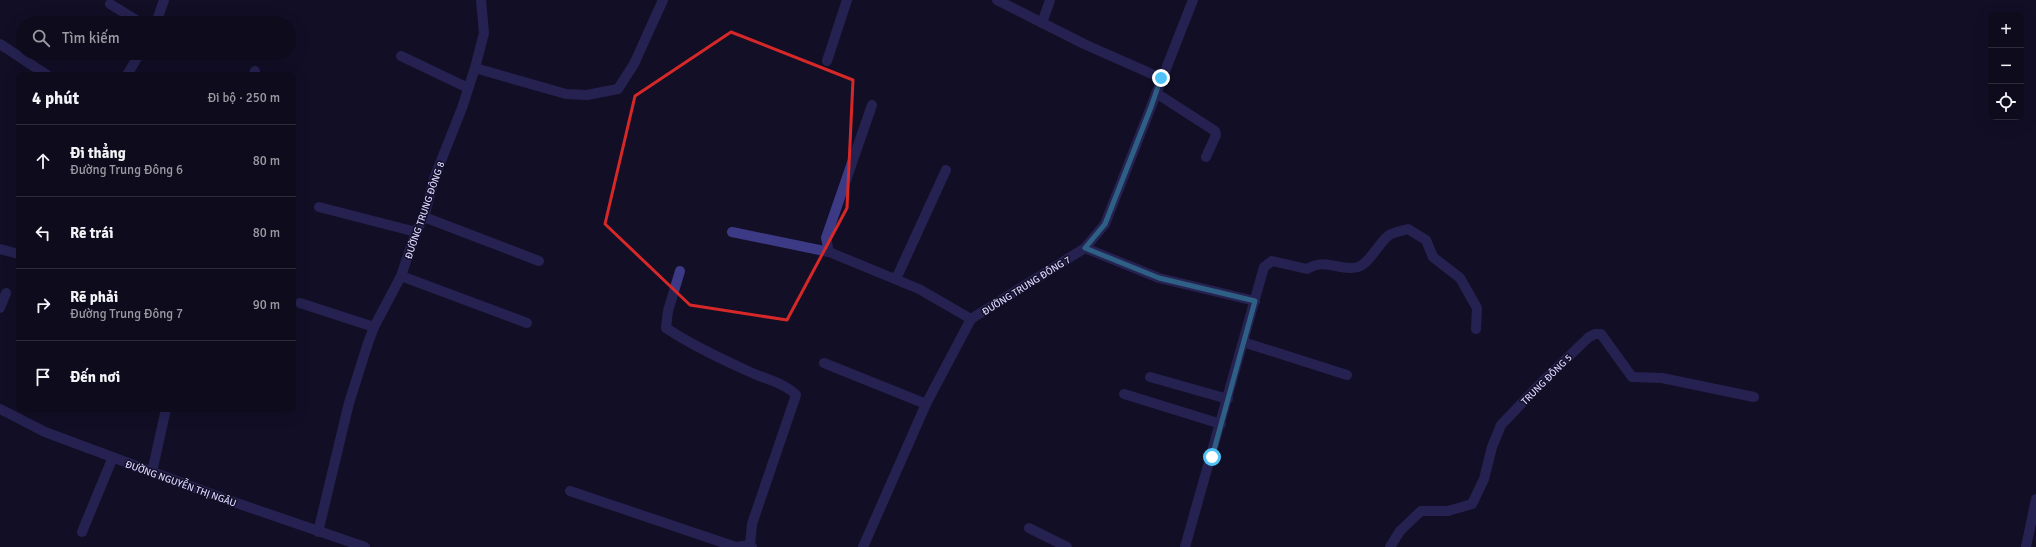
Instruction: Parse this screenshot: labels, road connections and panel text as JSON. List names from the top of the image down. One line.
{"streets":{"street":["ĐƯỜNG TRUNG ĐÔNG 8","ĐƯỜNG TRUNG ĐÔNG 7","TRUNG ĐÔNG 5","ĐƯỜNG NGUYỄN THỊ NGÂU"]},"crossings":[["ĐƯỜNG TRUNG ĐÔNG 8","ĐƯỜNG NGUYỄN THỊ NGÂU"]],"page":{"map_buttons":["+","−"],"search":"Tìm kiếm","heading":["4 phút","Đi bộ · 250 m"],"list":[["Đi thẳng","Đường Trung Đông 6","80 m"],["Rẽ trái","80 m"],["Rẽ phải","Đường Trung Đông 7","90 m"],"Đến nơi"]}}
